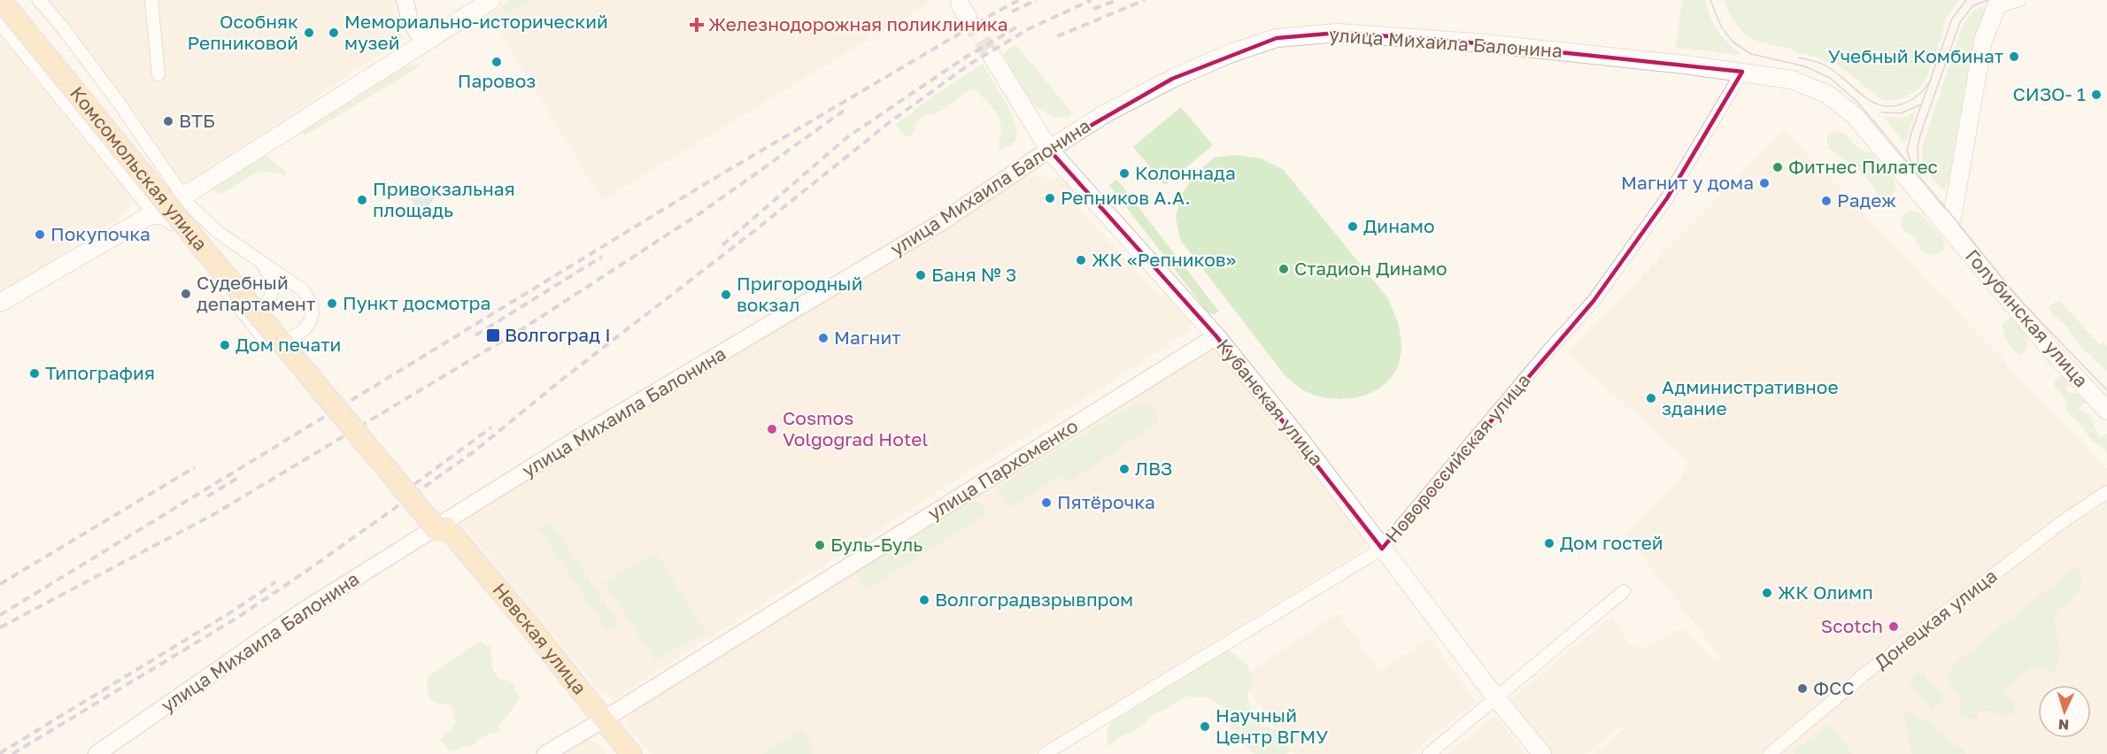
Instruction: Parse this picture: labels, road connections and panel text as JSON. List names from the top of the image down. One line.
{"streets":{"main road":["улица Михаила Балонина","Комсомольская улица","Голубинская улица","Кубанская улица","Невская улица"],"street":["Новороссийская улица","улица Пархоменко","Донецкая улица"]},"crossings":[["улица Михаила Балонина","Голубинская улица"],["улица Михаила Балонина","Кубанская улица"],["улица Михаила Балонина","Новороссийская улица"],["Комсомольская улица","Невская улица"],["Кубанская улица","Новороссийская улица"],["Кубанская улица","улица Пархоменко"],["улица Пархоменко","Невская улица"]],"places":{"health":["Железнодорожная поликлиника"],"other":["Особняк Репниковой","Мемориально-исторический музей","Учебный Комбинат","Паровоз","СИЗО- 1","ВТБ","Фитнес Пилатес","Колоннада","Магнит у дома","Репников А.А.","Привокзальная площадь","Радеж","Динамо","Покупочка","ЖК «Репников»","Стадион Динамо","Баня № 3","Судебный департамент","Пригородный вокзал","Пункт досмотра","Магнит","Дом печати","Типография","Административное здание","Cosmos Volgograd Hotel","ЛВЗ","Пятёрочка","Дом гостей","Буль-Буль","ЖК Олимп","Волгоградвзрывпром","Scotch","ФСС","Научный Центр ВГМУ"],"transit":["Волгоград I"]},"north":"bottom"}
